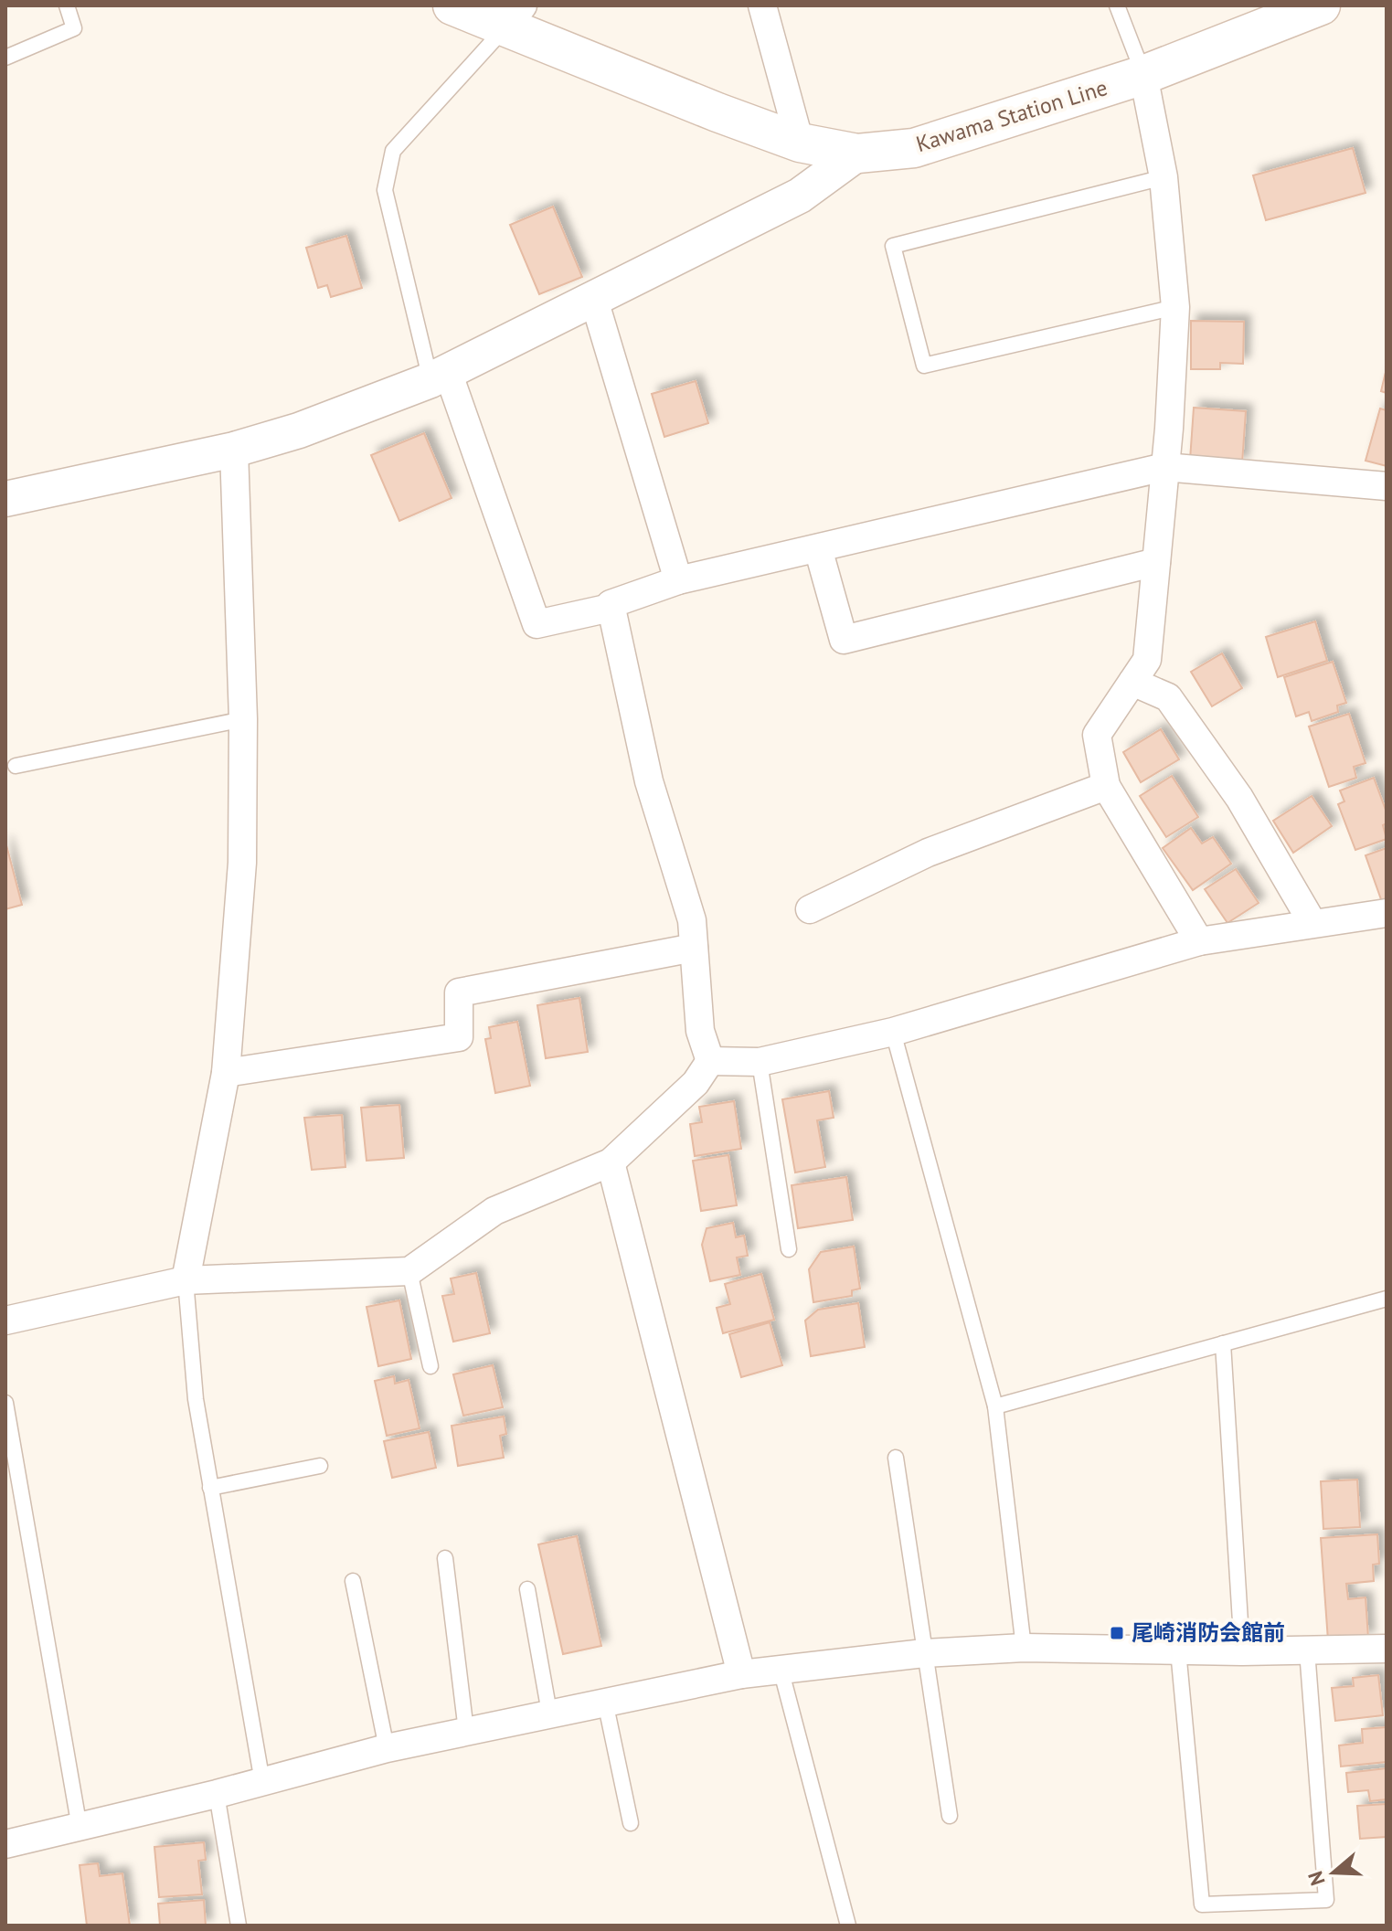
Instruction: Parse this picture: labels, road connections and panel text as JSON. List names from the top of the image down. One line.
{"streets":{"main road":["Kawama Station Line"]},"places":{"transit":["尾崎消防会館前"]},"north":"left"}
